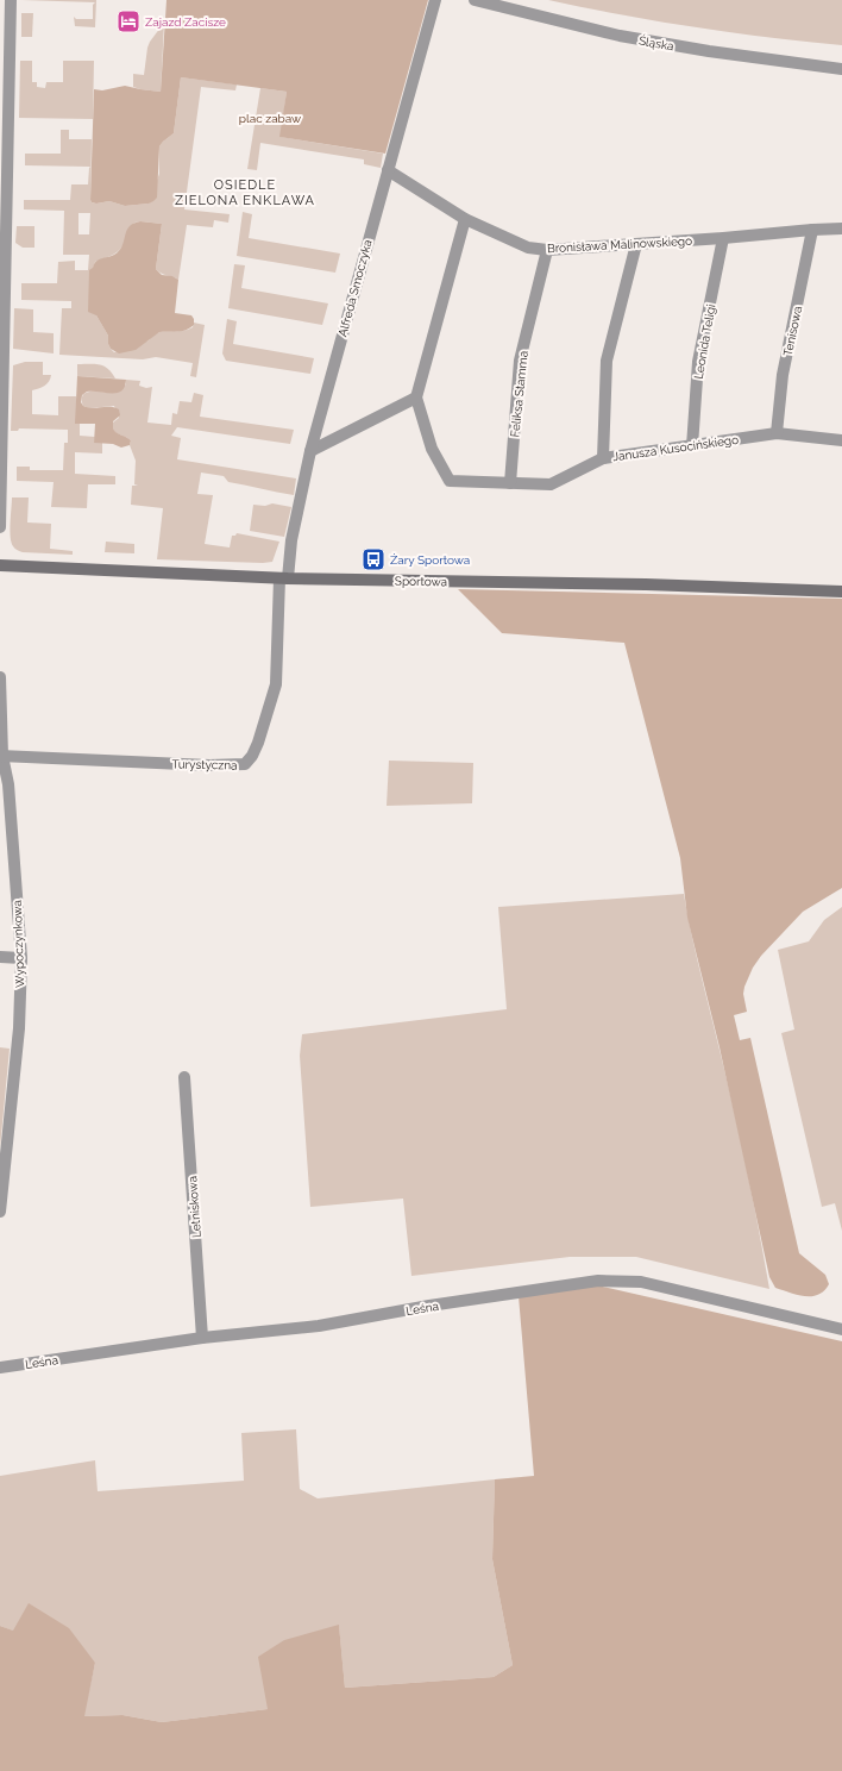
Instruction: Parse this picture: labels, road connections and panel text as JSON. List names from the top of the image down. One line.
{"streets":{"street":["Śląska","Bronisława Malinowskiego","Alfreda Smoczyka","Tenisowa","Leonida Teligi","Feliksa Stamma","Janusza Kusocińskiego","Sportowa","Turystyczna","Wypoczynkowa","Letniskowa","Leśna"]},"crossings":[["Bronisława Malinowskiego","Alfreda Smoczyka"],["Bronisława Malinowskiego","Tenisowa"],["Bronisława Malinowskiego","Leonida Teligi"],["Bronisława Malinowskiego","Feliksa Stamma"],["Alfreda Smoczyka","Sportowa"],["Alfreda Smoczyka","Turystyczna"],["Tenisowa","Janusza Kusocińskiego"],["Leonida Teligi","Janusza Kusocińskiego"],["Feliksa Stamma","Janusza Kusocińskiego"],["Sportowa","Turystyczna"],["Turystyczna","Wypoczynkowa"],["Letniskowa","Leśna"]],"districts":["OSIEDLE ZIELONA ENKLAWA"],"parks":["plac zabaw"],"places":{"hotel":["Zajazd Zacisze"],"bus stop":["Żary Sportowa"]}}
